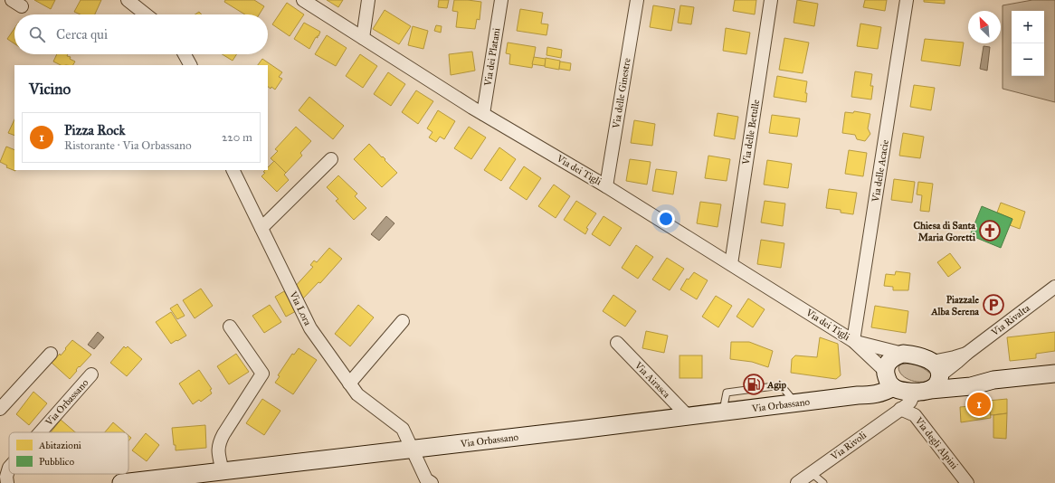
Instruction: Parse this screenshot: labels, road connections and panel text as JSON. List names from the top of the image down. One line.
{"streets":{"main road":["Via Orbassano"],"street":["Via dei Platani","Via delle Ginestre","Via delle Betulle","Via dei Tigli","Via delle Acacie","Via Lora","Via Rivalta","Via Airasca","Via degli Alpini","Via Rivoli"]},"crossings":[["Via dei Platani","Via dei Tigli"],["Via delle Ginestre","Via dei Tigli"],["Via delle Betulle","Via dei Tigli"],["Via dei Tigli","Via delle Acacie"],["Via dei Tigli","Via Rivalta"],["Via dei Tigli","Via Orbassano"],["Via dei Tigli","Via Rivoli"],["Via Lora","Via Orbassano"],["Via Rivalta","Via Orbassano"],["Via Rivalta","Via Rivoli"],["Via Airasca","Via Orbassano"],["Via Orbassano","Via Rivoli"],["Via degli Alpini","Via Rivoli"]],"places":{"church":["Chiesa di Santa Maria Goretti"],"parking":["Piazzale Alba Serena"],"fuel station":["Agip"]},"legend":["Abitazioni","Pubblico"],"north":"top left","page":{"map_buttons":["+","−"],"search":"Cerca qui","heading":"Vicino","list":[{"mark":"1","name":"Pizza Rock","note":"Ristorante · Via Orbassano","value":"220 m"}],"pins":"1"}}
